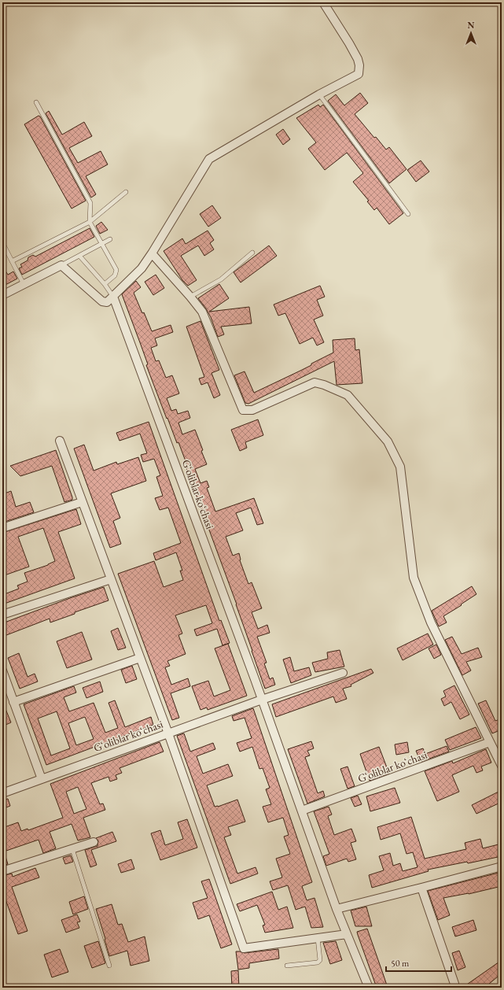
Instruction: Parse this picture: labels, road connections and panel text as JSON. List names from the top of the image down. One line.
{"streets":{"street":["Gʻoliblar koʻchasi"]},"scale_bar":"50 m","north":"top"}
